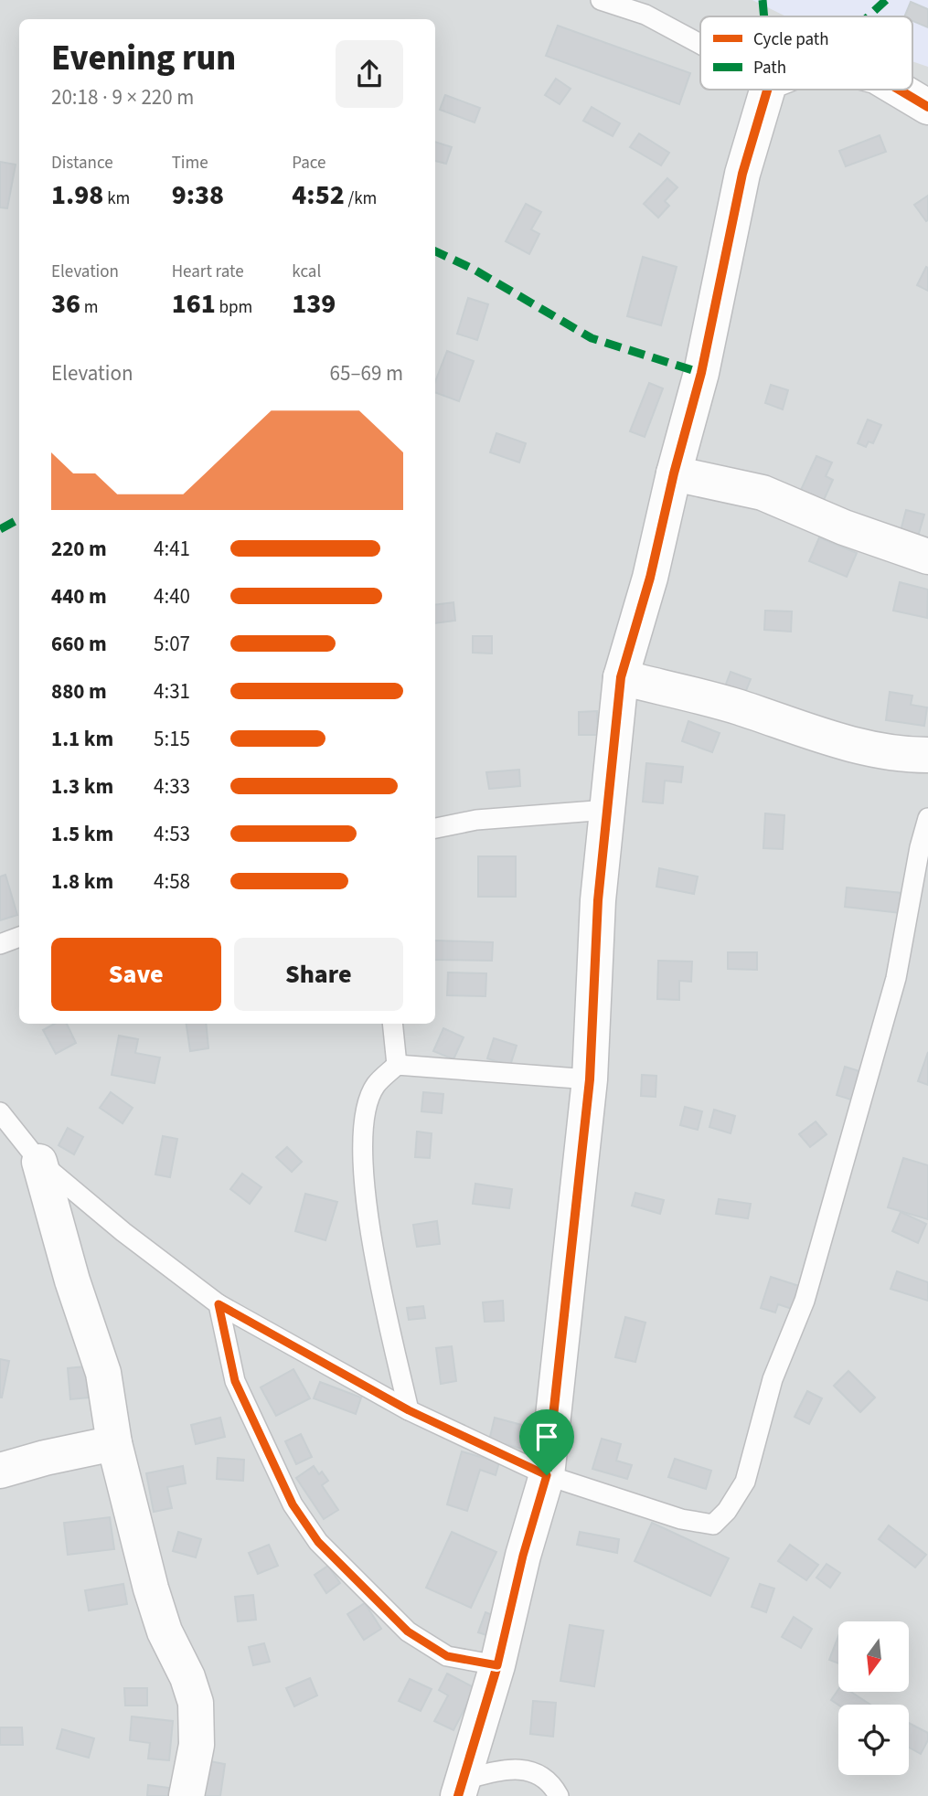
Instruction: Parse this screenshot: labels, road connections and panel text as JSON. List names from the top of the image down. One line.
{"legend":["Cycle path","Path"],"north":"bottom","page":{"heading":["Evening run","20:18 · 9 × 220 m"],"stats":[["Distance","1.98 km"],["Time","9:38"],["Pace","4:52 /km"],["Elevation","36 m"],["Heart rate","161 bpm"],["kcal","139"]],"chart":["Elevation","65–69 m"],"list":[{"name":"220 m","note":"4:41"},{"name":"440 m","note":"4:40"},{"name":"660 m","note":"5:07"},{"name":"880 m","note":"4:31"},{"name":"1.1 km","note":"5:15"},{"name":"1.3 km","note":"4:33"},{"name":"1.5 km","note":"4:53"},{"name":"1.8 km","note":"4:58"}],"buttons":["Save","Share"]}}
